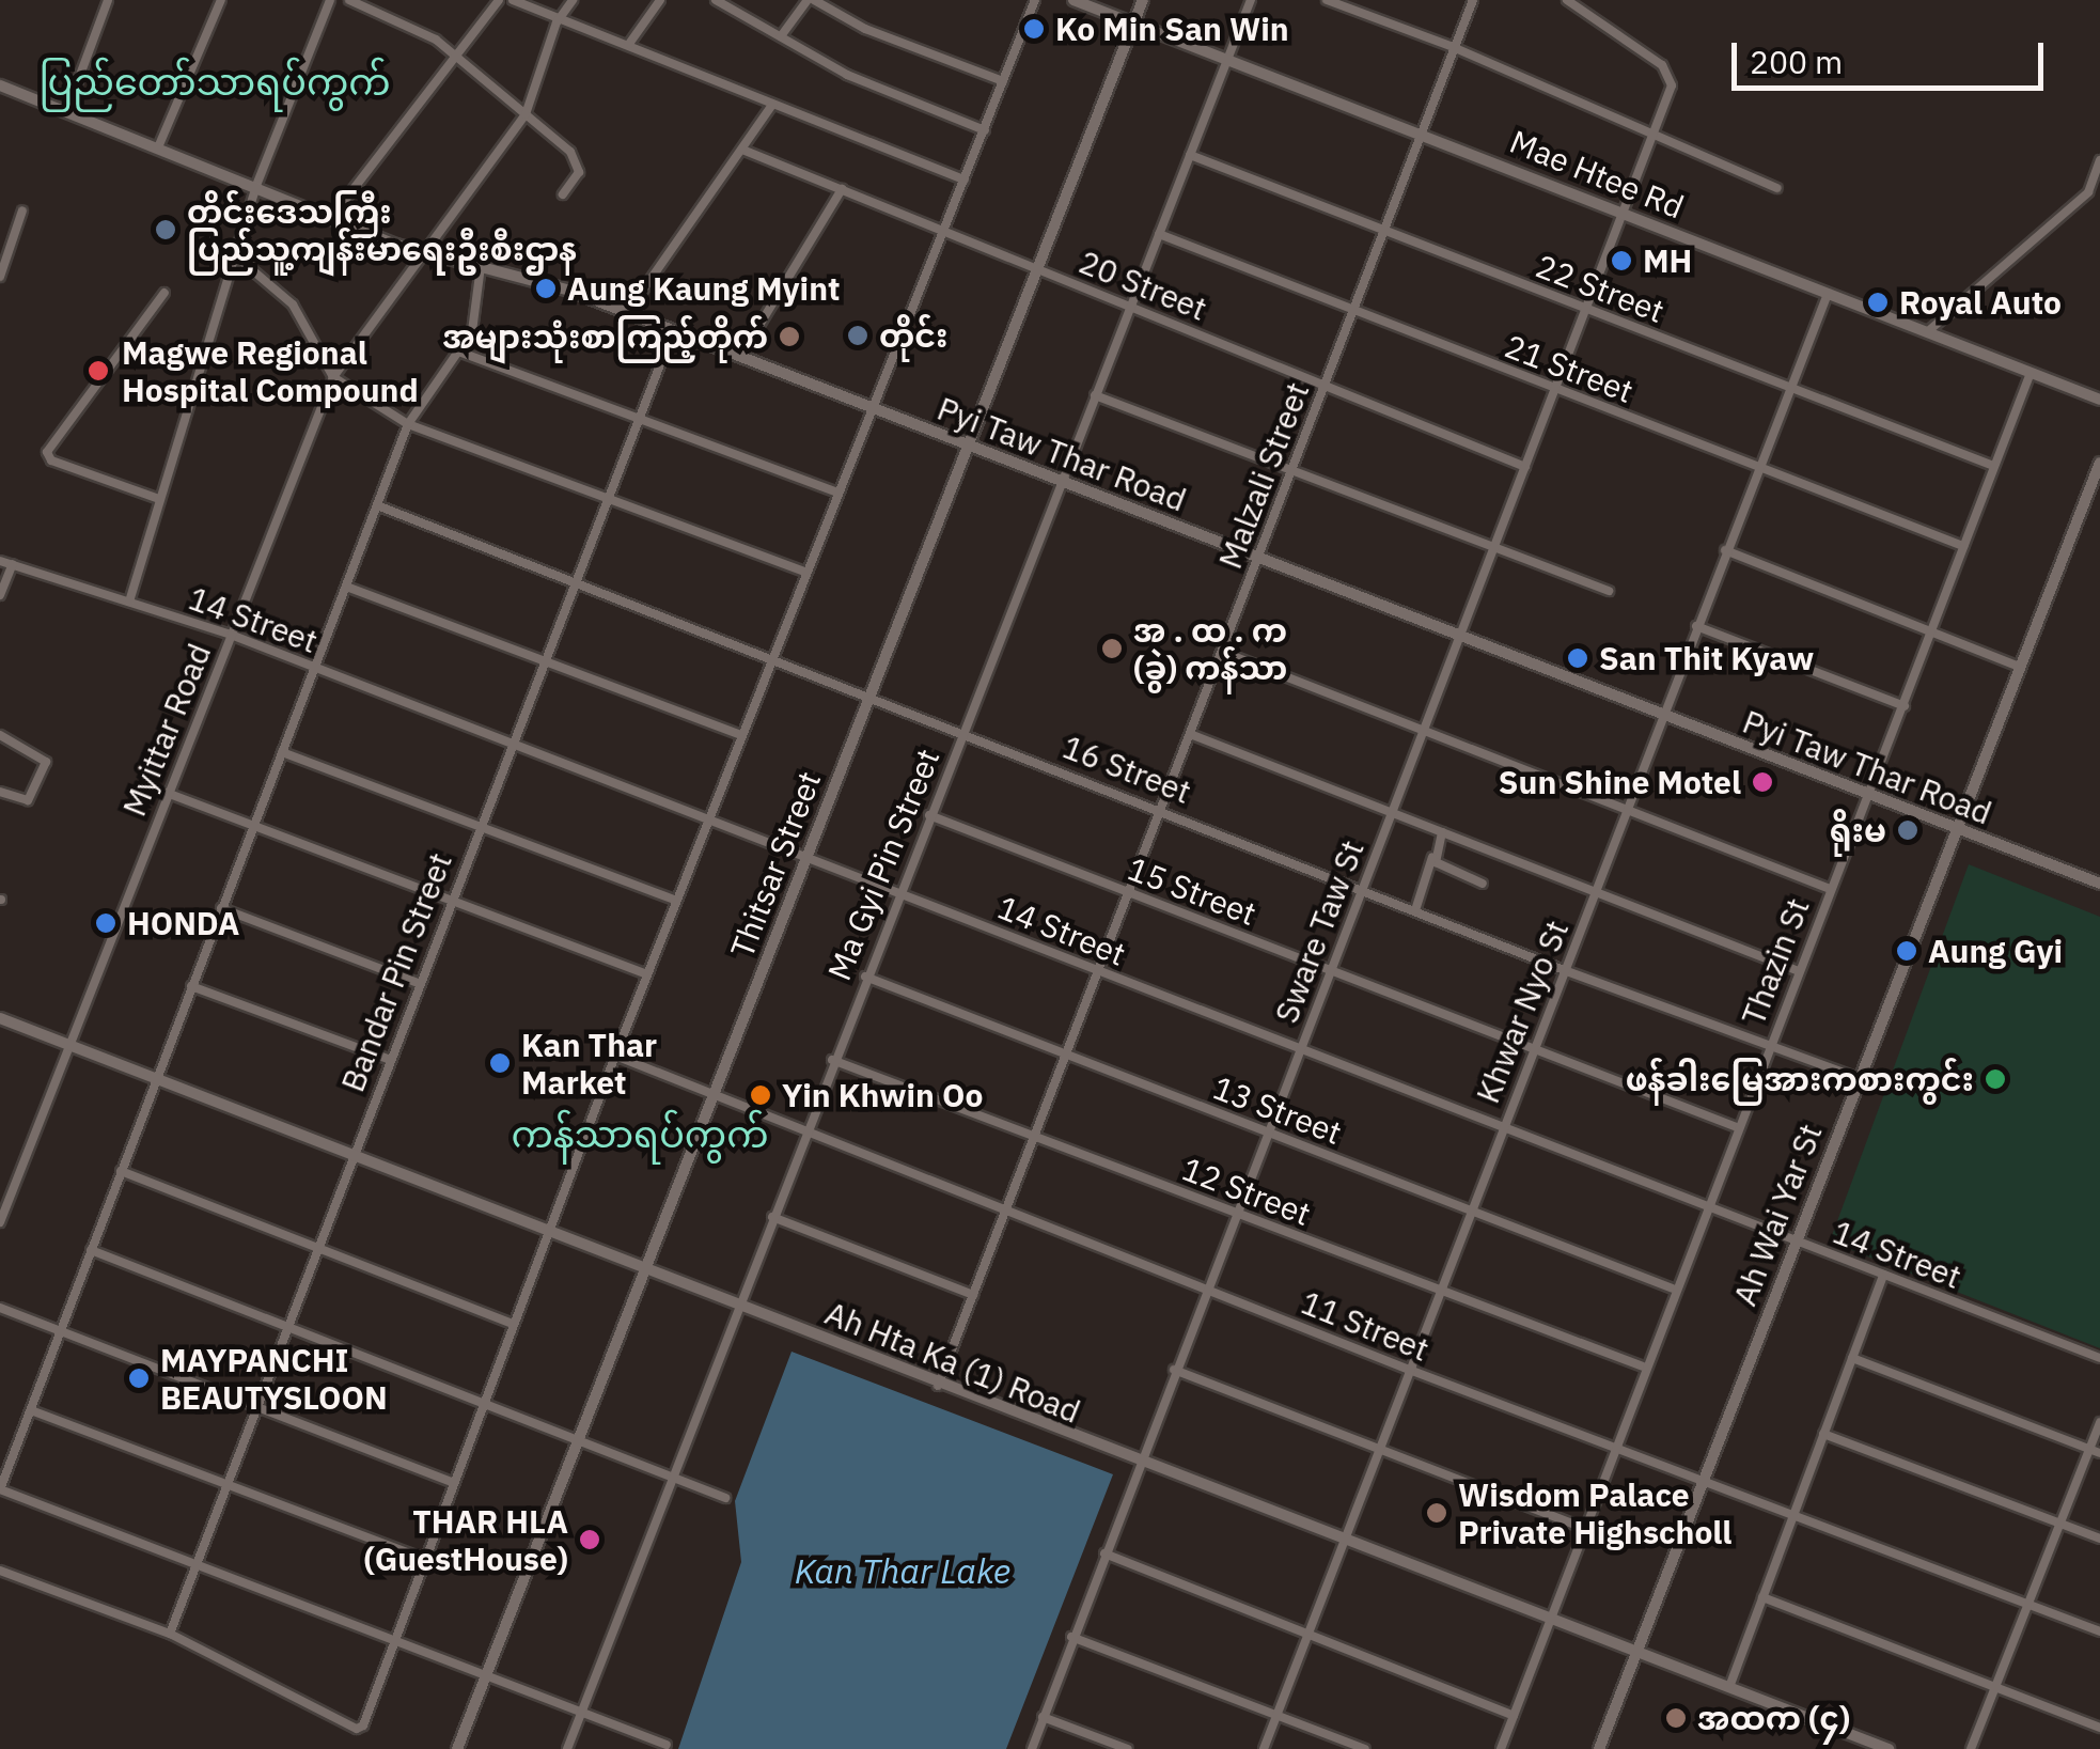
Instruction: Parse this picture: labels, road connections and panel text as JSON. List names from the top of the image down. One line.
{"streets":{"street":["Mae Htee Rd","20 Street","22 Street","21 Street","Pyi Taw Thar Road","Malzali Street","14 Street","Myittar Road","16 Street","Thitsar Street","Ma Gyi Pin Street","15 Street","Sware Taw St","Thazin St","Bandar Pin Street","Khwar Nyo St","13 Street","12 Street","Ah Wai Yar St","11 Street","Ah Hta Ka (1) Road"]},"crossings":[["Mae Htee Rd","Malzali Street"],["Mae Htee Rd","Thitsar Street"],["Mae Htee Rd","Ma Gyi Pin Street"],["Mae Htee Rd","Sware Taw St"],["Mae Htee Rd","Thazin St"],["Mae Htee Rd","Khwar Nyo St"],["20 Street","Malzali Street"],["20 Street","Thitsar Street"],["20 Street","Ma Gyi Pin Street"],["20 Street","Sware Taw St"],["22 Street","Malzali Street"],["22 Street","Ma Gyi Pin Street"],["22 Street","Sware Taw St"],["22 Street","Thazin St"],["22 Street","Khwar Nyo St"],["21 Street","Malzali Street"],["21 Street","Ma Gyi Pin Street"],["21 Street","Sware Taw St"],["21 Street","Thazin St"],["21 Street","Khwar Nyo St"],["Pyi Taw Thar Road","Malzali Street"],["Pyi Taw Thar Road","Myittar Road"],["Pyi Taw Thar Road","Thitsar Street"],["Pyi Taw Thar Road","Ma Gyi Pin Street"],["Pyi Taw Thar Road","Sware Taw St"],["Pyi Taw Thar Road","Thazin St"],["Pyi Taw Thar Road","Bandar Pin Street"],["Pyi Taw Thar Road","Khwar Nyo St"],["Pyi Taw Thar Road","Ah Wai Yar St"],["Malzali Street","14 Street"],["Malzali Street","16 Street"],["Malzali Street","15 Street"],["Malzali Street","13 Street"],["Malzali Street","12 Street"],["Malzali Street","11 Street"],["Malzali Street","Ah Hta Ka (1) Road"],["14 Street","Myittar Road"],["14 Street","Thitsar Street"],["14 Street","Ma Gyi Pin Street"],["14 Street","Sware Taw St"],["14 Street","Thazin St"],["14 Street","Bandar Pin Street"],["14 Street","Khwar Nyo St"],["14 Street","Ah Wai Yar St"],["Myittar Road","Ah Hta Ka (1) Road"],["16 Street","Thitsar Street"],["16 Street","Ma Gyi Pin Street"],["16 Street","Sware Taw St"],["16 Street","Thazin St"],["16 Street","Bandar Pin Street"],["16 Street","Khwar Nyo St"],["16 Street","Ah Wai Yar St"],["Thitsar Street","11 Street"],["Thitsar Street","Ah Hta Ka (1) Road"],["Ma Gyi Pin Street","15 Street"],["Ma Gyi Pin Street","13 Street"],["Ma Gyi Pin Street","12 Street"],["Ma Gyi Pin Street","11 Street"],["Ma Gyi Pin Street","Ah Hta Ka (1) Road"],["15 Street","Sware Taw St"],["15 Street","Thazin St"],["15 Street","Khwar Nyo St"],["Sware Taw St","13 Street"],["Sware Taw St","12 Street"],["Sware Taw St","11 Street"],["Sware Taw St","Ah Hta Ka (1) Road"],["Thazin St","13 Street"],["Thazin St","12 Street"],["Thazin St","11 Street"],["Thazin St","Ah Hta Ka (1) Road"],["Bandar Pin Street","Ah Hta Ka (1) Road"],["Khwar Nyo St","13 Street"],["Khwar Nyo St","12 Street"],["Khwar Nyo St","11 Street"],["Khwar Nyo St","Ah Hta Ka (1) Road"],["Ah Wai Yar St","11 Street"],["Ah Wai Yar St","Ah Hta Ka (1) Road"]],"districts":["ပြည်တော်သာရပ်ကွက်","ကန်သာရပ်ကွက်"],"water":["Kan Thar Lake"],"places":["Ko Min San Win","တိုင်းဒေသကြီး ပြည်သူ့ကျန်းမာရေးဦးစီးဌာန","MH","Aung Kaung Myint","Royal Auto","တိုင်း","အများသုံးစာကြည့်တိုက်","Magwe Regional Hospital Compound","အ . ထ . က (ခွဲ) ကန်သာ","San Thit Kyaw","Sun Shine Motel","ရိုးမ","HONDA","Aung Gyi","Kan Thar Market","ဖန်ခါးမြေအားကစားကွင်း","Yin Khwin Oo","MAYPANCHI BEAUTYSLOON","Wisdom Palace Private Highscholl","THAR HLA (GuestHouse)","အထက (၄)"],"scale_bar":"200 m"}
